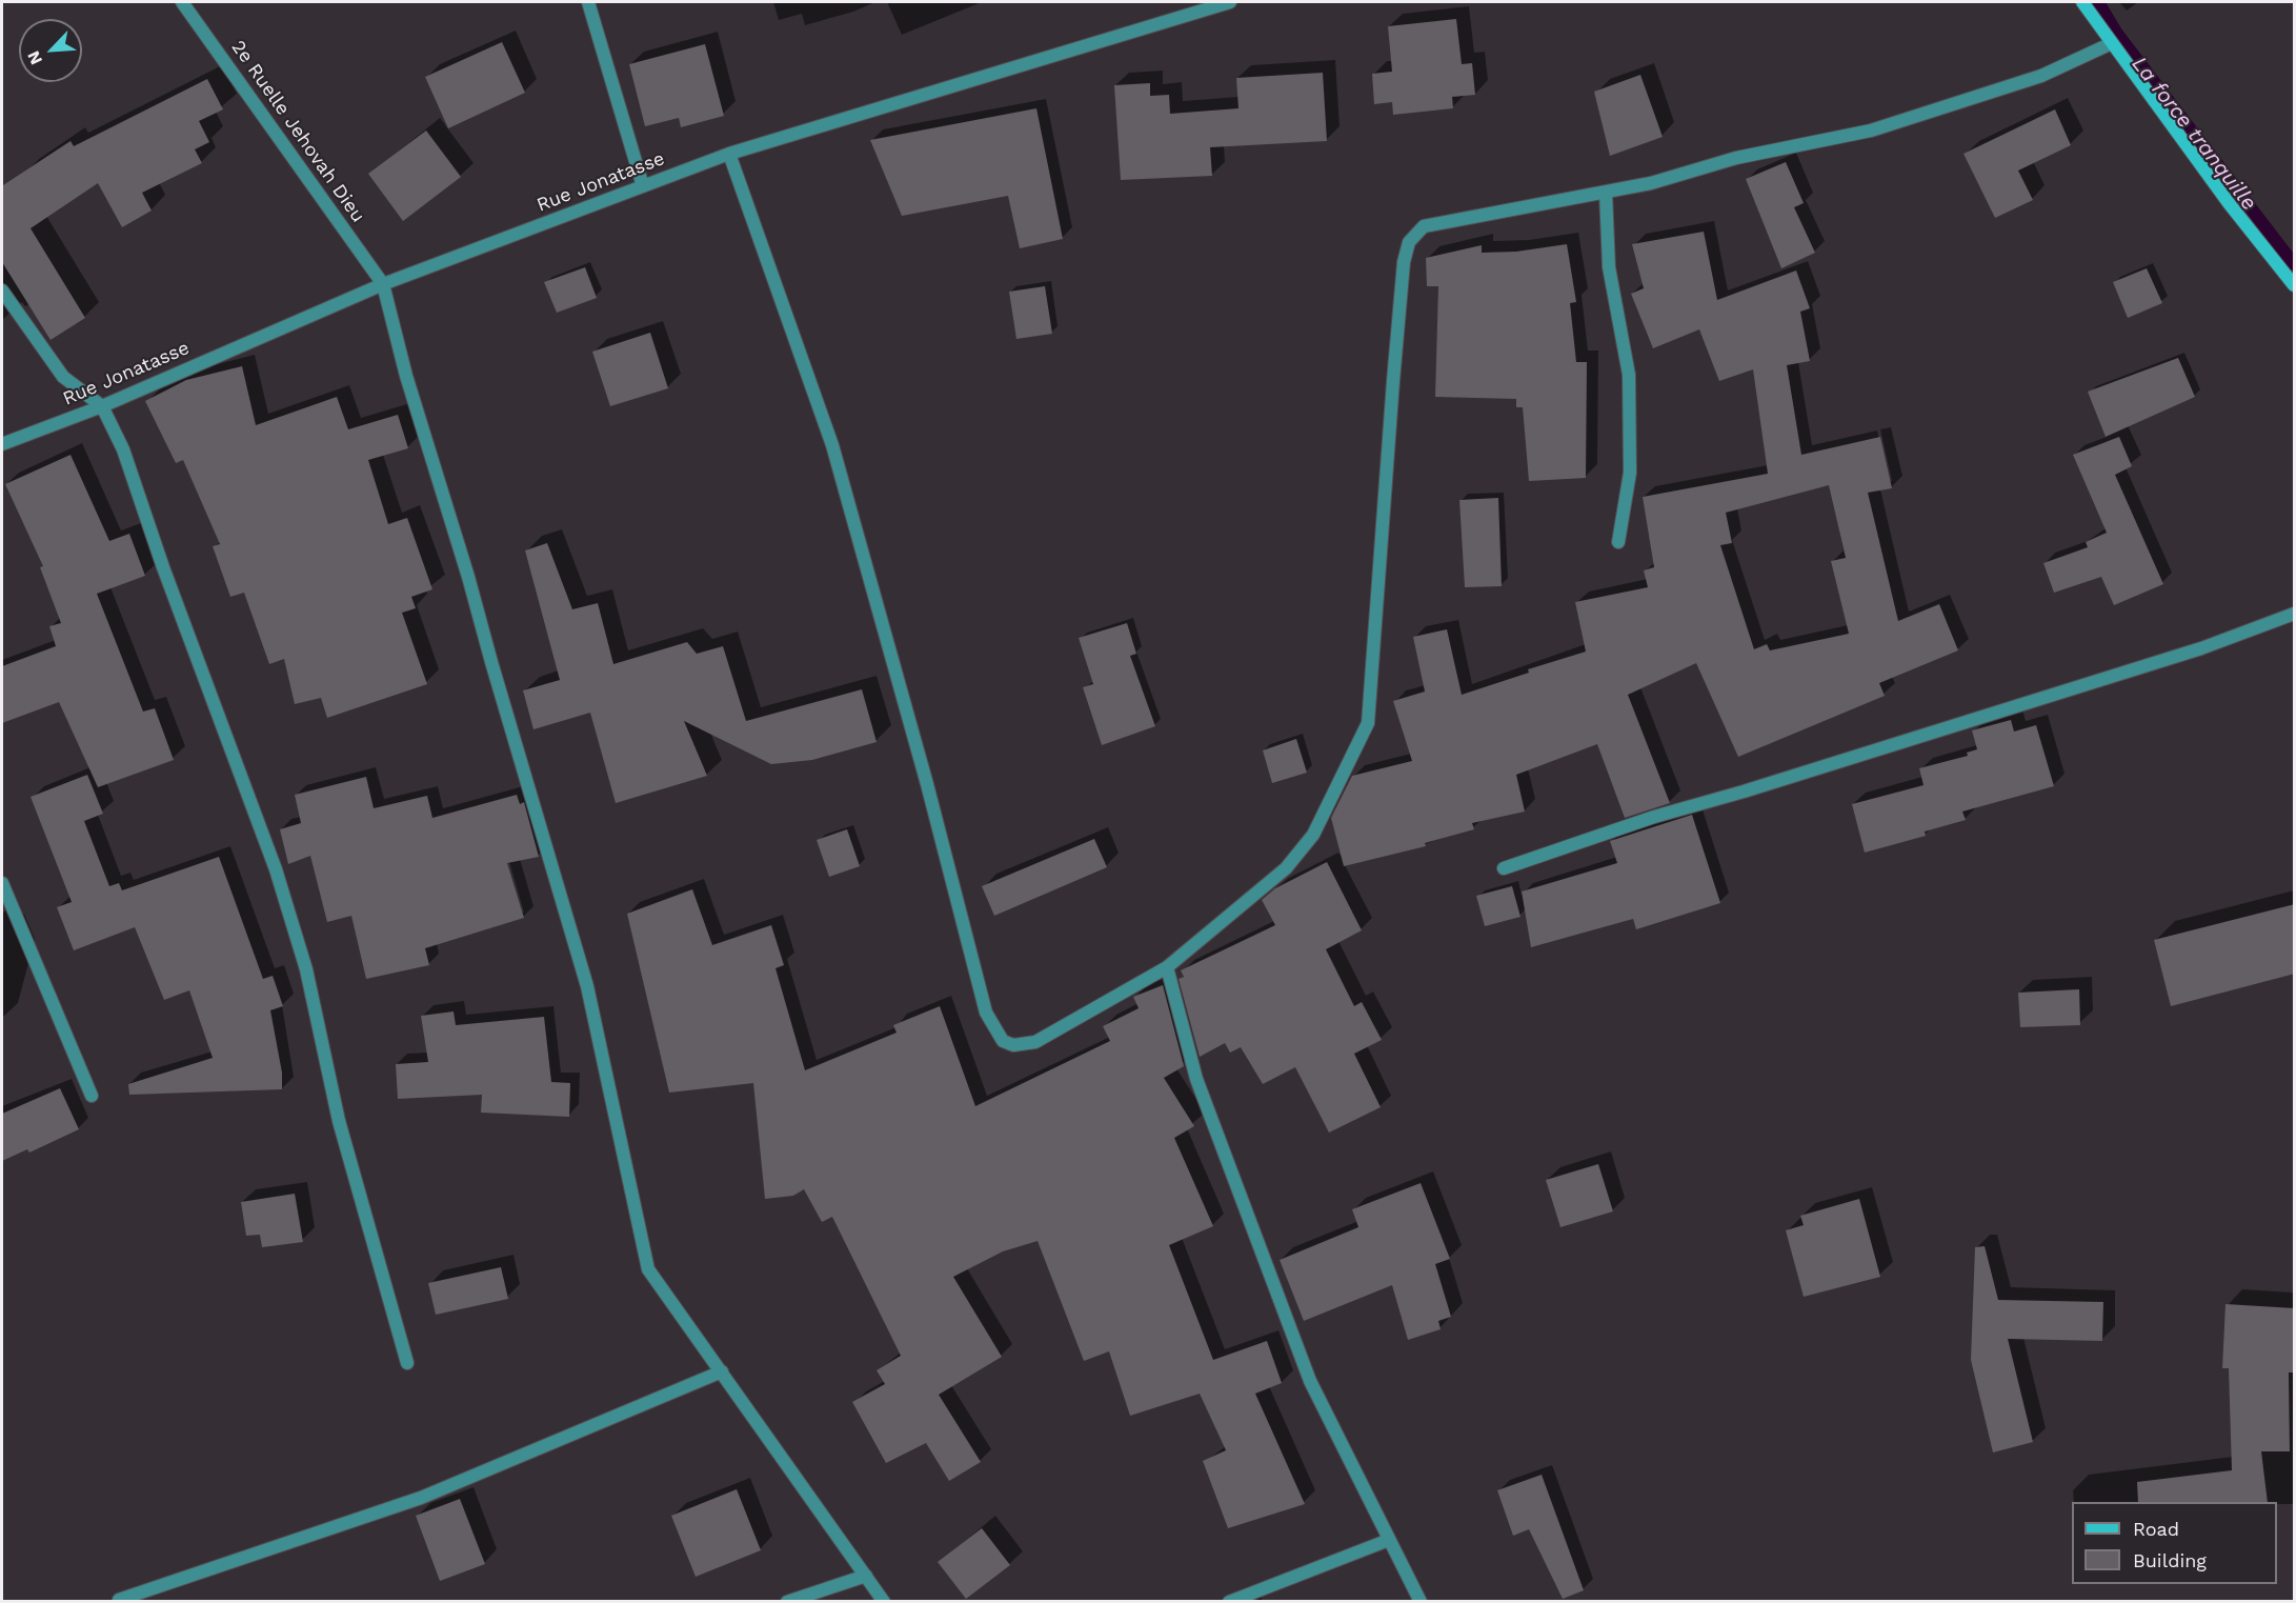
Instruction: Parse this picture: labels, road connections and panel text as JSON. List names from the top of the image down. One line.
{"streets":{"street":["2e Ruelle Jehovah Dieu","Rue Jonatasse"]},"crossings":[["2e Ruelle Jehovah Dieu","Rue Jonatasse"]],"water":["La force tranquille"],"legend":["Road","Building"],"north":"bottom left"}
